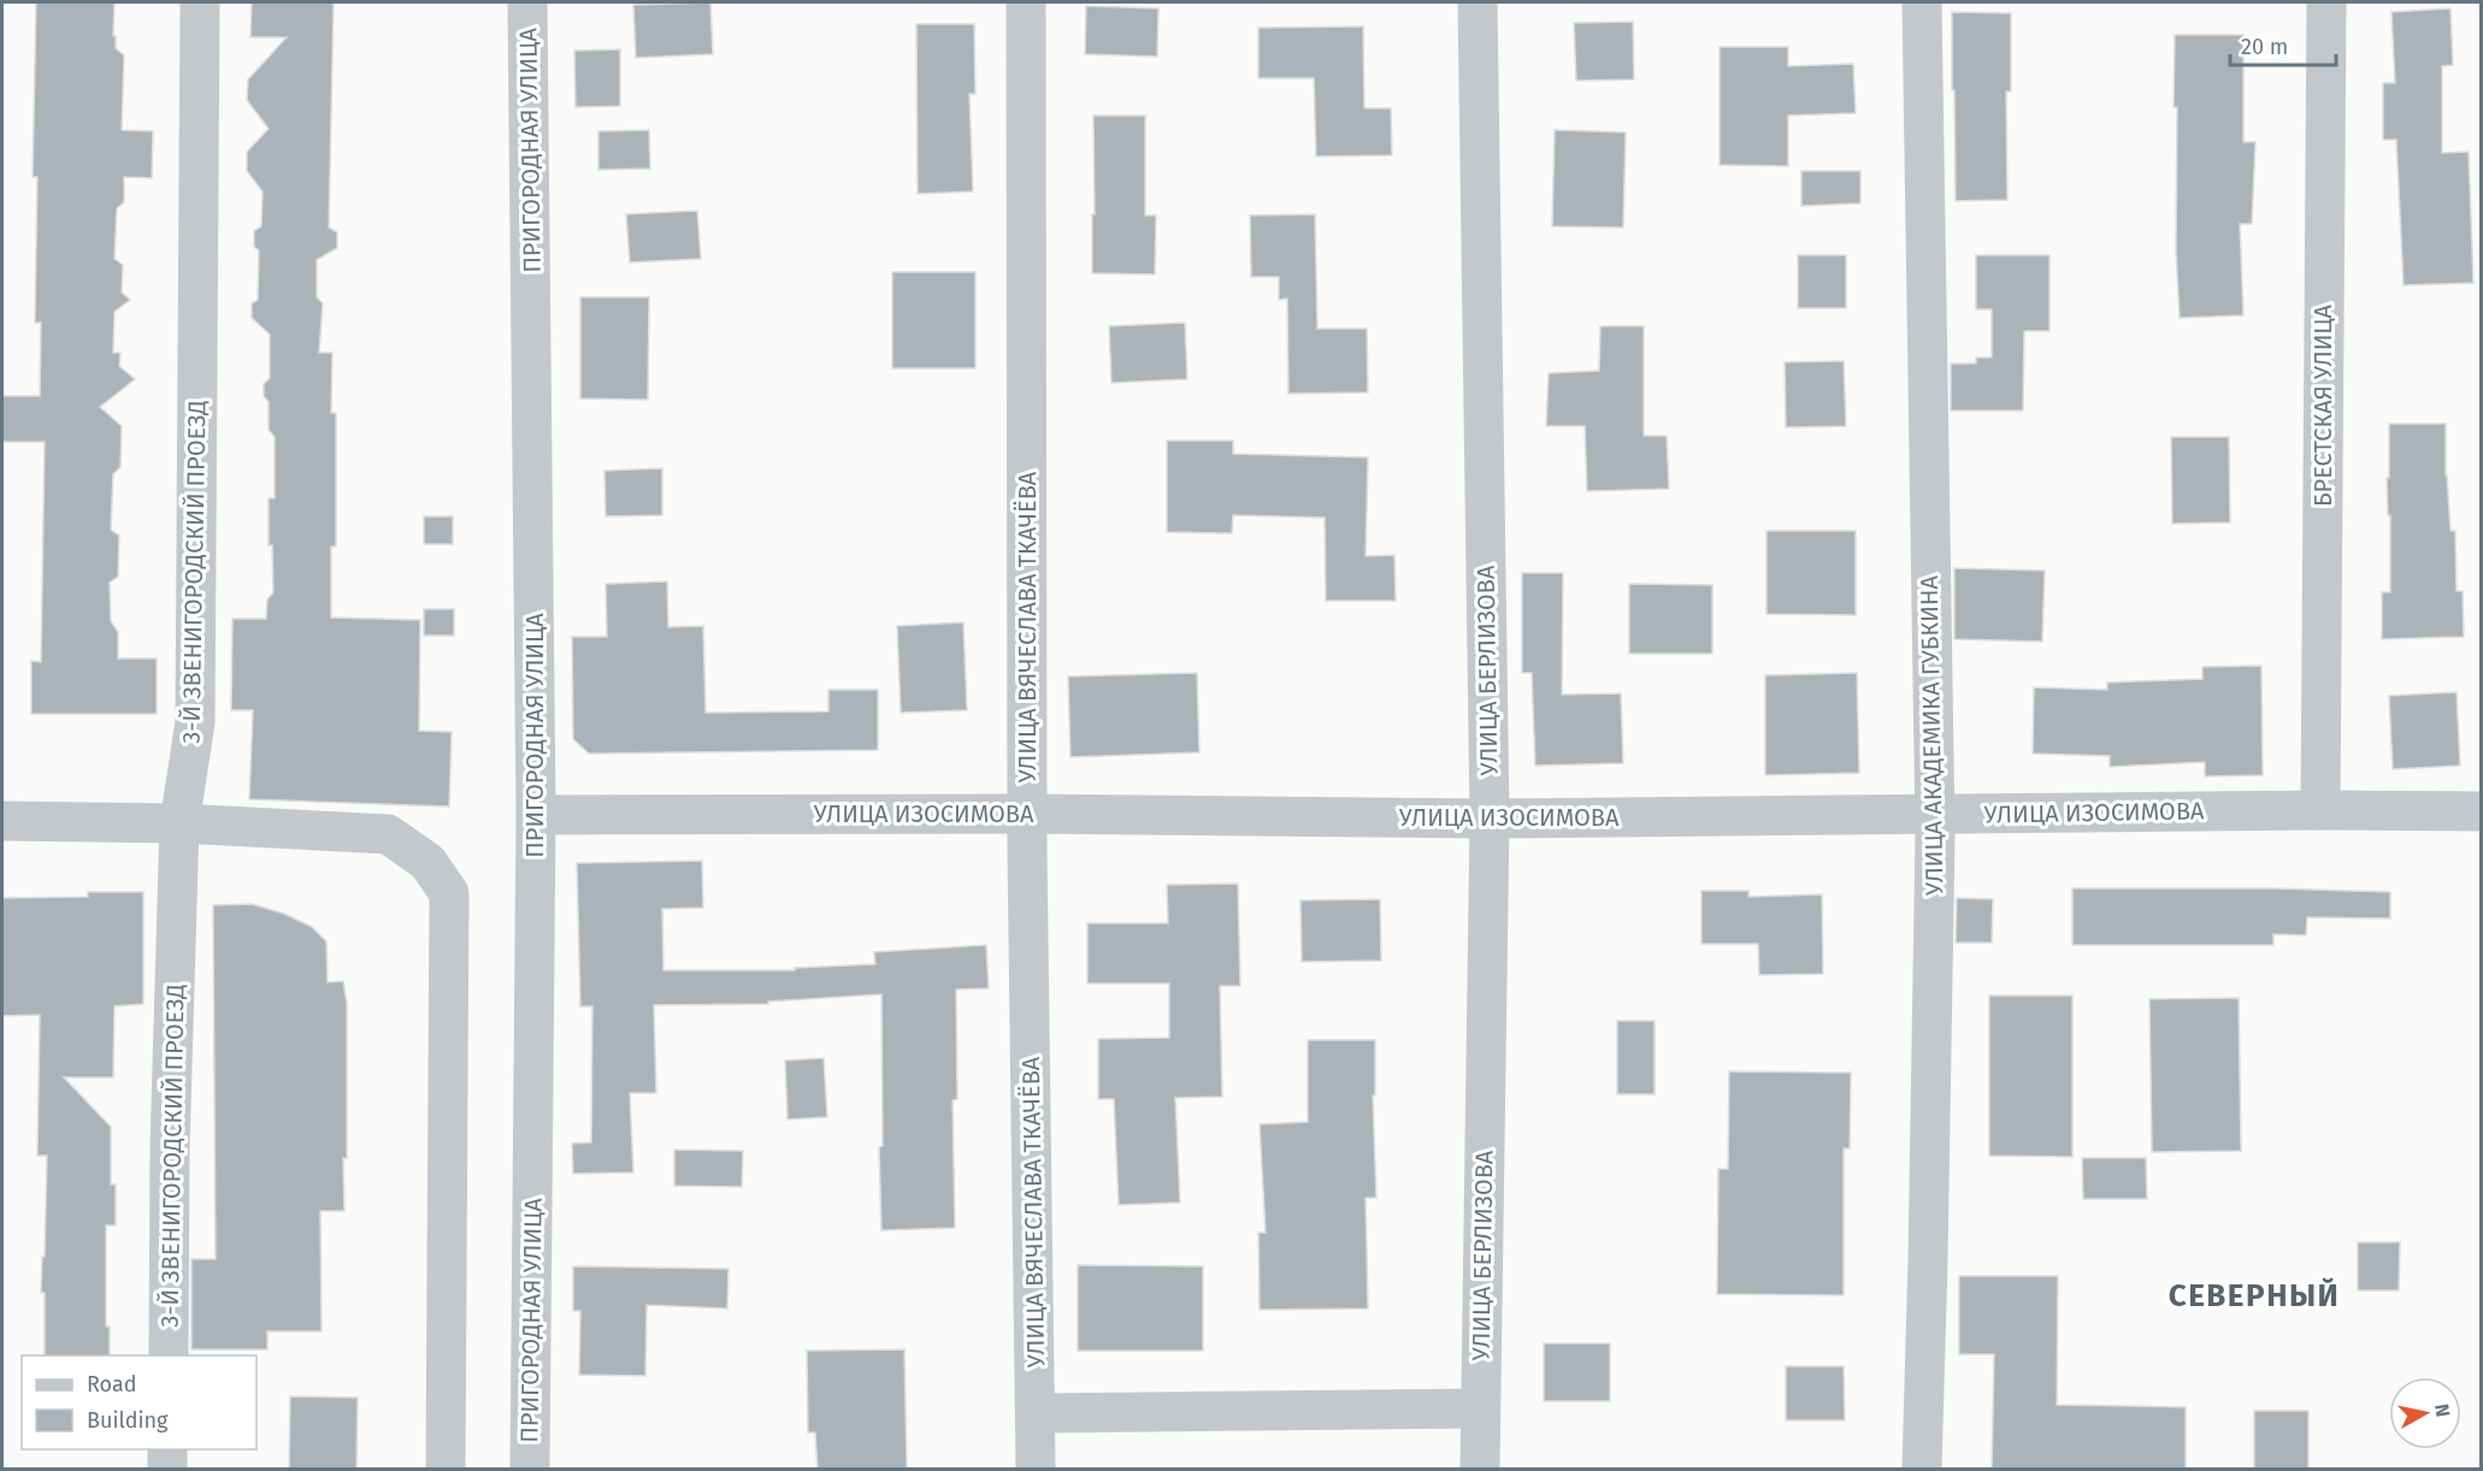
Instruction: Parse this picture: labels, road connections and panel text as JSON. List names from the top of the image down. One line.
{"streets":{"street":["ПРИГОРОДНАЯ УЛИЦА","БРЕСТСКАЯ УЛИЦА","3-Й ЗВЕНИГОРОДСКИЙ ПРОЕЗД","УЛИЦА ВЯЧЕСЛАВА ТКАЧЁВА","УЛИЦА БЕРЛИЗОВА","УЛИЦА АКАДЕМИКА ГУБКИНА","УЛИЦА ИЗОСИМОВА"]},"crossings":[["ПРИГОРОДНАЯ УЛИЦА","УЛИЦА ИЗОСИМОВА"],["БРЕСТСКАЯ УЛИЦА","УЛИЦА ИЗОСИМОВА"],["УЛИЦА ВЯЧЕСЛАВА ТКАЧЁВА","УЛИЦА ИЗОСИМОВА"],["УЛИЦА БЕРЛИЗОВА","УЛИЦА ИЗОСИМОВА"],["УЛИЦА АКАДЕМИКА ГУБКИНА","УЛИЦА ИЗОСИМОВА"]],"districts":["СЕВЕРНЫЙ"],"legend":["Road","Building"],"scale_bar":"20 m","north":"right"}
